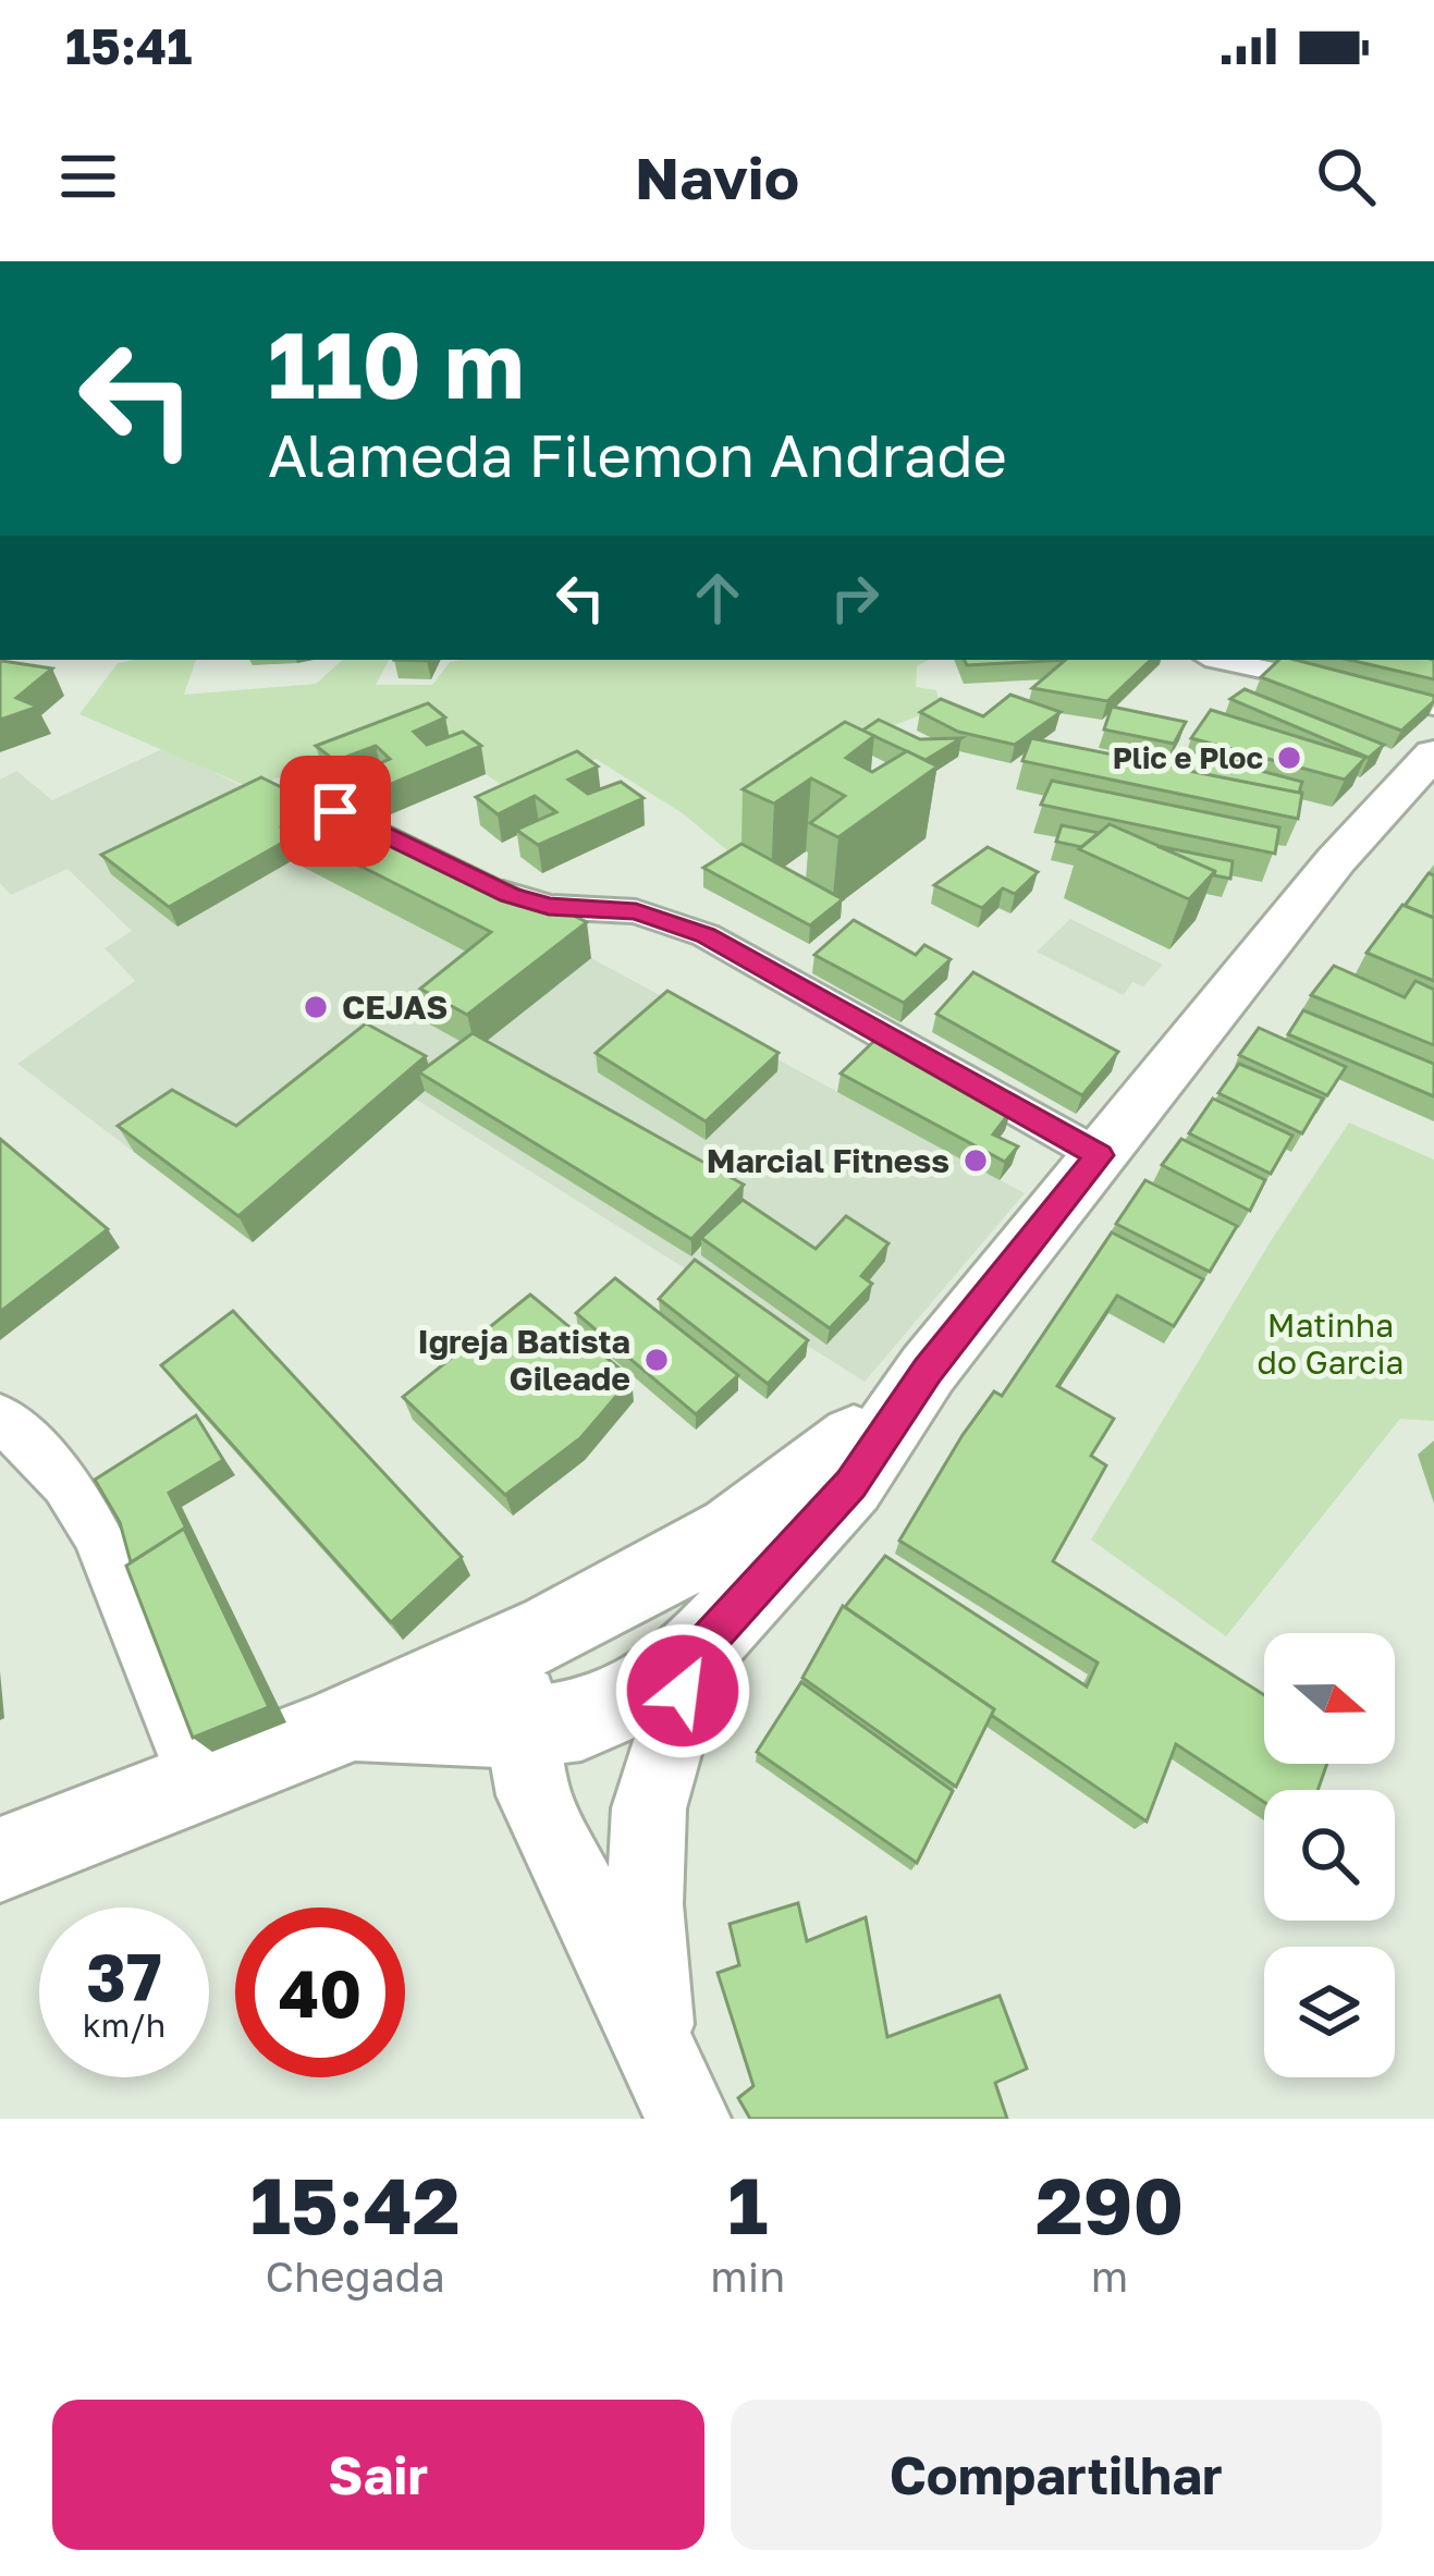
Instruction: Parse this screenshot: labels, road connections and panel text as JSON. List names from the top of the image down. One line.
{"parks":["Matinha do Garcia"],"places":["Plic e Ploc","CEJAS","Marcial Fitness","Igreja Batista Gileade"],"north":"right","page":{"status":"15:41","header":"Navio","turn":["110 m","Alameda Filemon Andrade"],"speed":"37 km/h","limit":"40","eta":["15:42","Chegada","1","min","290","m"],"buttons":["Sair","Compartilhar"]}}
